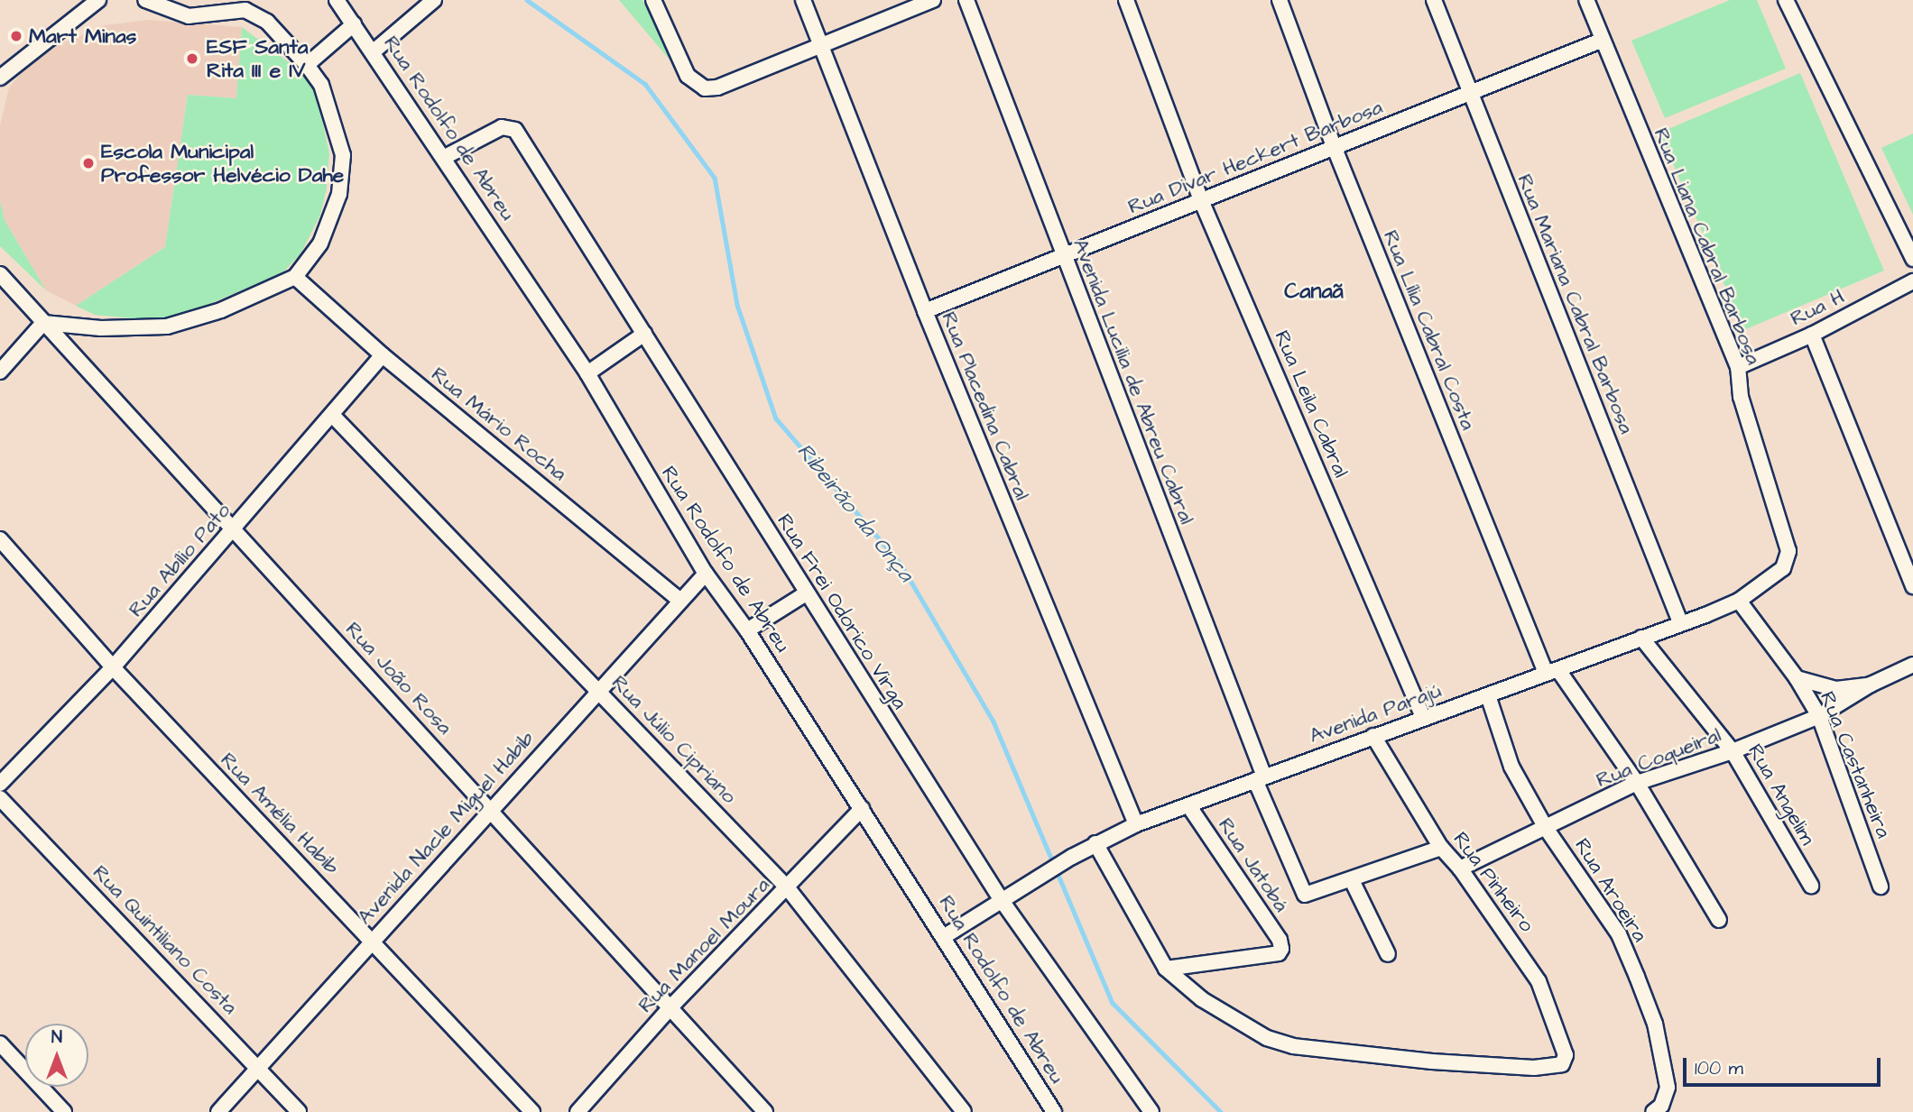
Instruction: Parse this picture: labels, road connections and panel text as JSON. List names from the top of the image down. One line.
{"streets":{"street":["Rua Rodolfo de Abreu","Rua Divar Heckert Barbosa","Rua Liana Cabral Barbosa","Rua Mariana Cabral Barbosa","Rua H","Rua Lília Cabral Costa","Avenida Lucilia de Abreu Cabral","Rua Leila Cabral","Rua Placedina Cabral","Rua Mário Rocha","Rua Abílio Pato","Rua Frei Odorico Virga","Rua João Rosa","Avenida Parajú","Rua Júlio Cipriano","Rua Coqueiral","Rua Castanheira","Rua Angelim","Rua Amélia Habib","Avenida Nacle Miguel Habib","Rua Jatobá","Rua Pinheiro","Rua Aroeira","Rua Quintiliano Costa","Rua Manoel Moura"]},"crossings":[["Rua Rodolfo de Abreu","Rua Frei Odorico Virga"],["Rua Rodolfo de Abreu","Avenida Parajú"],["Rua Rodolfo de Abreu","Avenida Nacle Miguel Habib"],["Rua Rodolfo de Abreu","Rua Manoel Moura"],["Rua Divar Heckert Barbosa","Rua Liana Cabral Barbosa"],["Rua Divar Heckert Barbosa","Rua Mariana Cabral Barbosa"],["Rua Divar Heckert Barbosa","Rua Lília Cabral Costa"],["Rua Divar Heckert Barbosa","Avenida Lucilia de Abreu Cabral"],["Rua Divar Heckert Barbosa","Rua Leila Cabral"],["Rua Divar Heckert Barbosa","Rua Placedina Cabral"],["Rua Liana Cabral Barbosa","Rua H"],["Rua Liana Cabral Barbosa","Avenida Parajú"],["Rua Liana Cabral Barbosa","Rua Castanheira"],["Rua Mariana Cabral Barbosa","Avenida Parajú"],["Rua Lília Cabral Costa","Avenida Parajú"],["Rua Lília Cabral Costa","Rua Coqueiral"],["Avenida Lucilia de Abreu Cabral","Avenida Parajú"],["Rua Leila Cabral","Avenida Parajú"],["Rua Placedina Cabral","Avenida Parajú"],["Rua Mário Rocha","Rua Abílio Pato"],["Rua Mário Rocha","Avenida Nacle Miguel Habib"],["Rua Abílio Pato","Rua João Rosa"],["Rua Abílio Pato","Rua Júlio Cipriano"],["Rua Abílio Pato","Rua Amélia Habib"],["Rua Frei Odorico Virga","Avenida Parajú"],["Rua João Rosa","Avenida Nacle Miguel Habib"],["Rua João Rosa","Rua Manoel Moura"],["Avenida Parajú","Rua Castanheira"],["Avenida Parajú","Rua Angelim"],["Avenida Parajú","Rua Jatobá"],["Avenida Parajú","Rua Pinheiro"],["Avenida Parajú","Rua Aroeira"],["Rua Júlio Cipriano","Avenida Nacle Miguel Habib"],["Rua Júlio Cipriano","Rua Manoel Moura"],["Rua Coqueiral","Rua Castanheira"],["Rua Coqueiral","Rua Angelim"],["Rua Coqueiral","Rua Pinheiro"],["Rua Coqueiral","Rua Aroeira"],["Rua Amélia Habib","Avenida Nacle Miguel Habib"],["Avenida Nacle Miguel Habib","Rua Quintiliano Costa"],["Rua Jatobá","Rua Pinheiro"]],"districts":["Canaã"],"water":["Ribeirão da Onça"],"places":["Mart Minas","ESF Santa Rita III e IV","Escola Municipal Professor Helvécio Dahe"],"scale_bar":"100 m","north":"top"}
